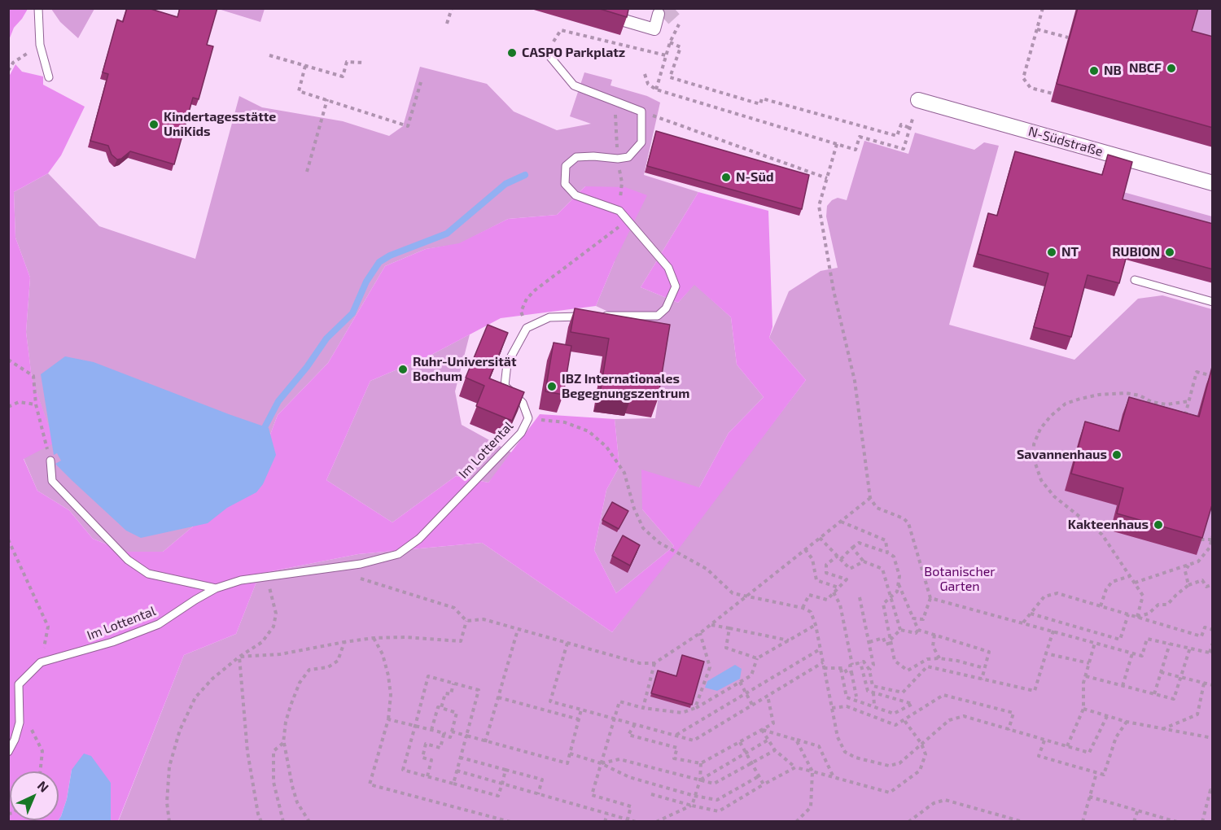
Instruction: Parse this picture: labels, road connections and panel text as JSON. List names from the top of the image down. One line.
{"streets":{"street":["N-Südstraße"],"lane":["Im Lottental"]},"parks":["Botanischer Garten"],"places":["CASPO Parkplatz","NBCF","NB","Kindertagesstätte UniKids","N-Süd","NT","RUBION","Ruhr-Universität Bochum","IBZ Internationales Begegnungszentrum","Savannenhaus","Kakteenhaus"],"north":"top right"}
